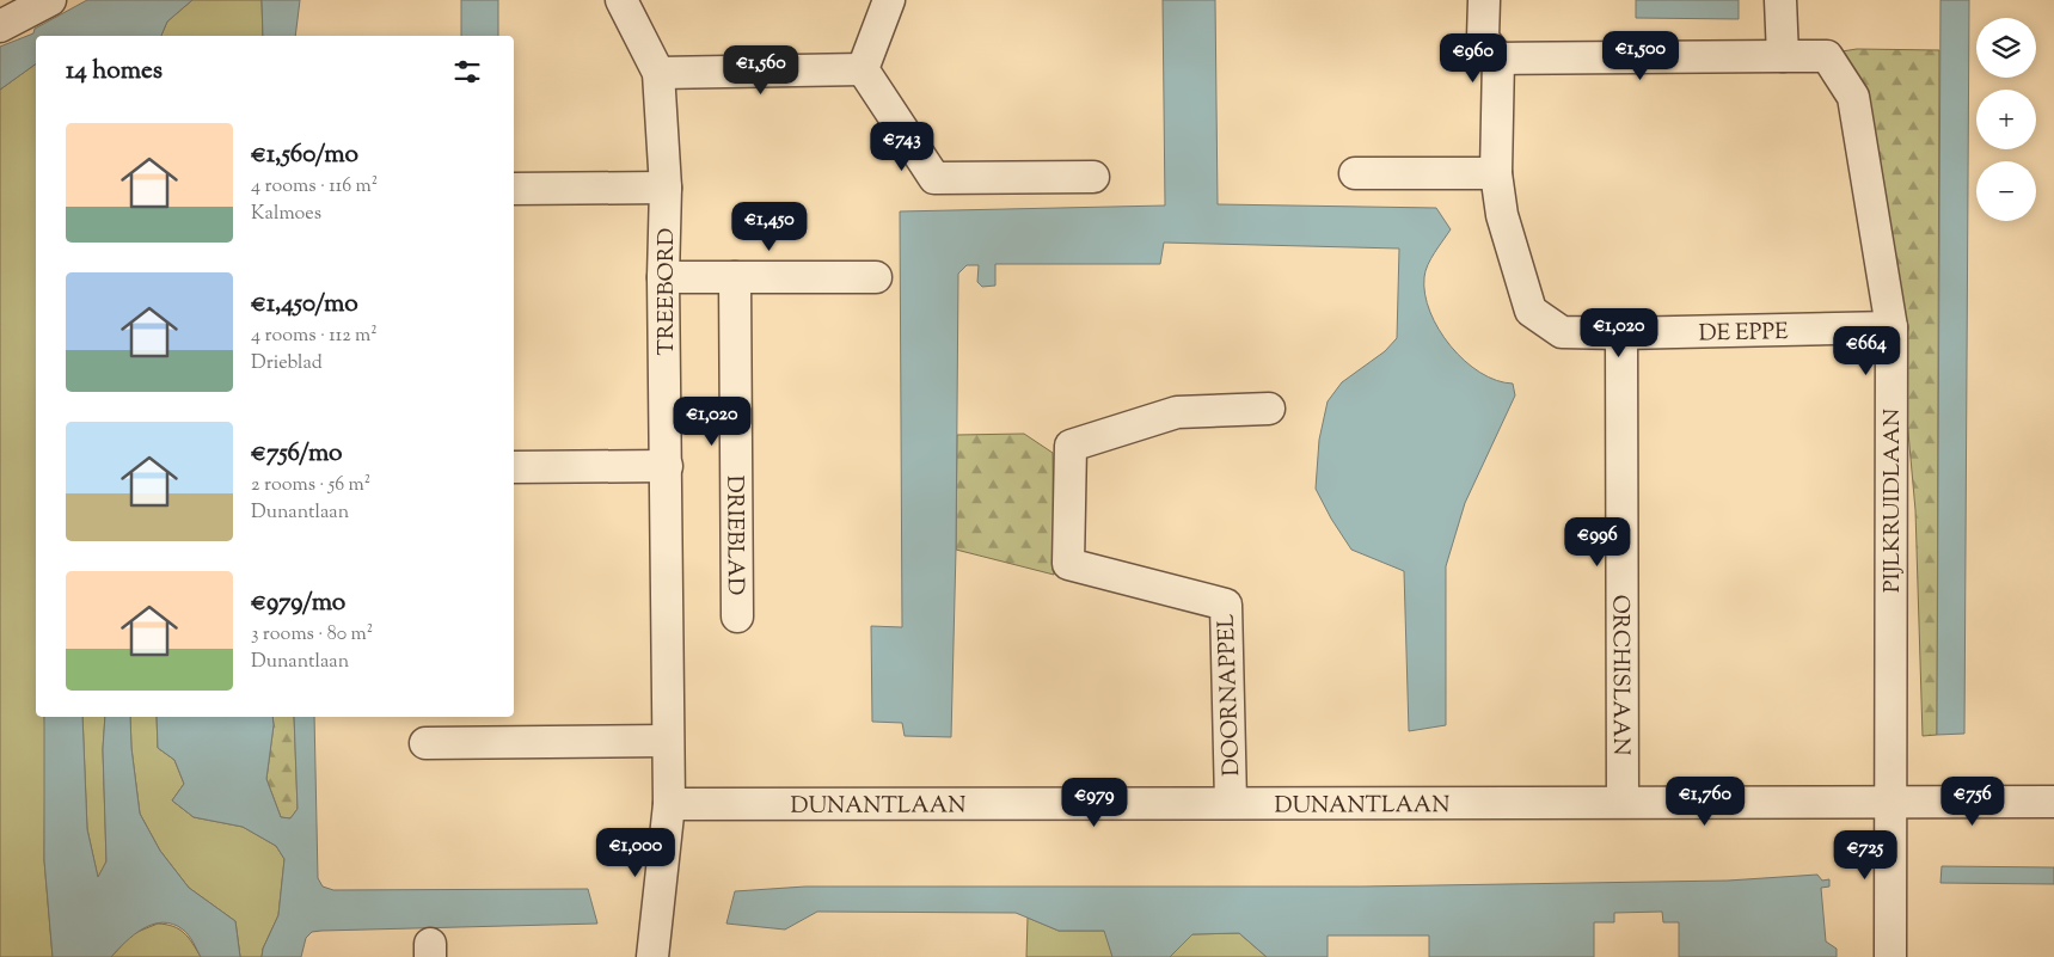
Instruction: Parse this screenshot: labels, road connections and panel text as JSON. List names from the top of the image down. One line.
{"streets":{"street":["TREEBORD","DE EPPE","PIJLKRUIDLAAN","DRIEBLAD","ORCHISLAAN","DOORNAPPEL","DUNANTLAAN"]},"crossings":[["TREEBORD","DUNANTLAAN"],["DE EPPE","PIJLKRUIDLAAN"],["DE EPPE","ORCHISLAAN"],["PIJLKRUIDLAAN","DUNANTLAAN"],["ORCHISLAAN","DUNANTLAAN"],["DOORNAPPEL","DUNANTLAAN"]],"page":{"map_buttons":["+","−"],"price":["€1,500","€960","€1,560","€743","€1,450","€1,020","€664","€1,020","€996","€1,760","€756","€979","€1,000","€725"],"heading":"14 homes","list":[{"name":"€1,560/mo","note":"4 rooms · 116 m² · Kalmoes"},{"name":"€1,450/mo","note":"4 rooms · 112 m² · Drieblad"},{"name":"€756/mo","note":"2 rooms · 56 m² · Dunantlaan"},{"name":"€979/mo","note":"3 rooms · 80 m² · Dunantlaan"}]}}
